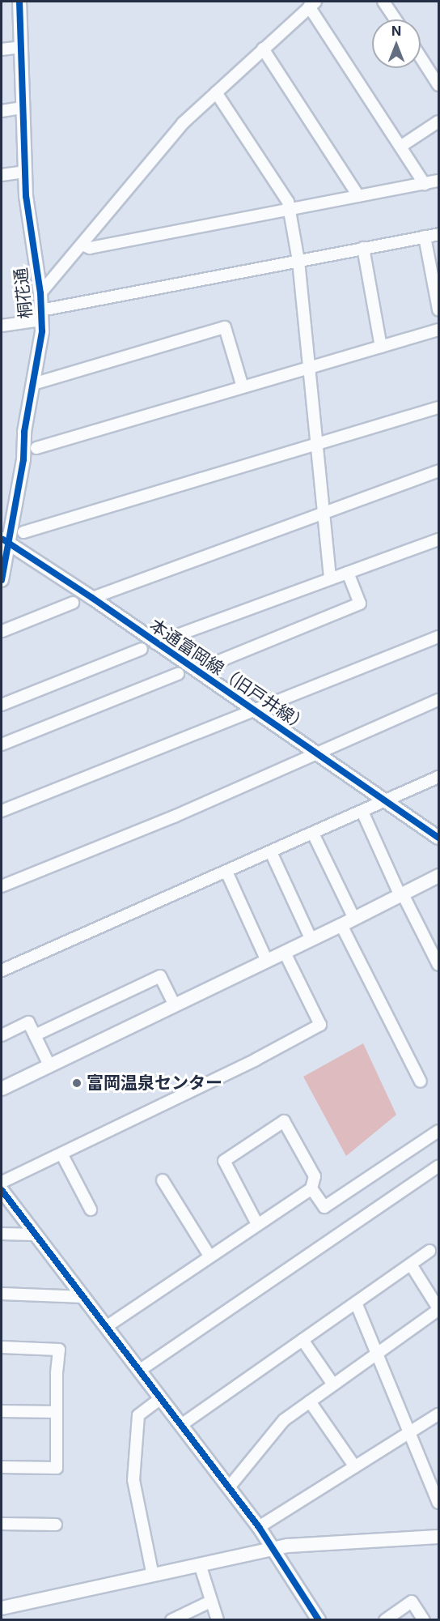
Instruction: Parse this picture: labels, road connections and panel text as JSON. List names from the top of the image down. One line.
{"streets":{"street":["桐花通","本通富岡線（旧戸井線）"]},"crossings":[["桐花通","本通富岡線（旧戸井線）"]],"places":["富岡温泉センター"],"north":"top"}
